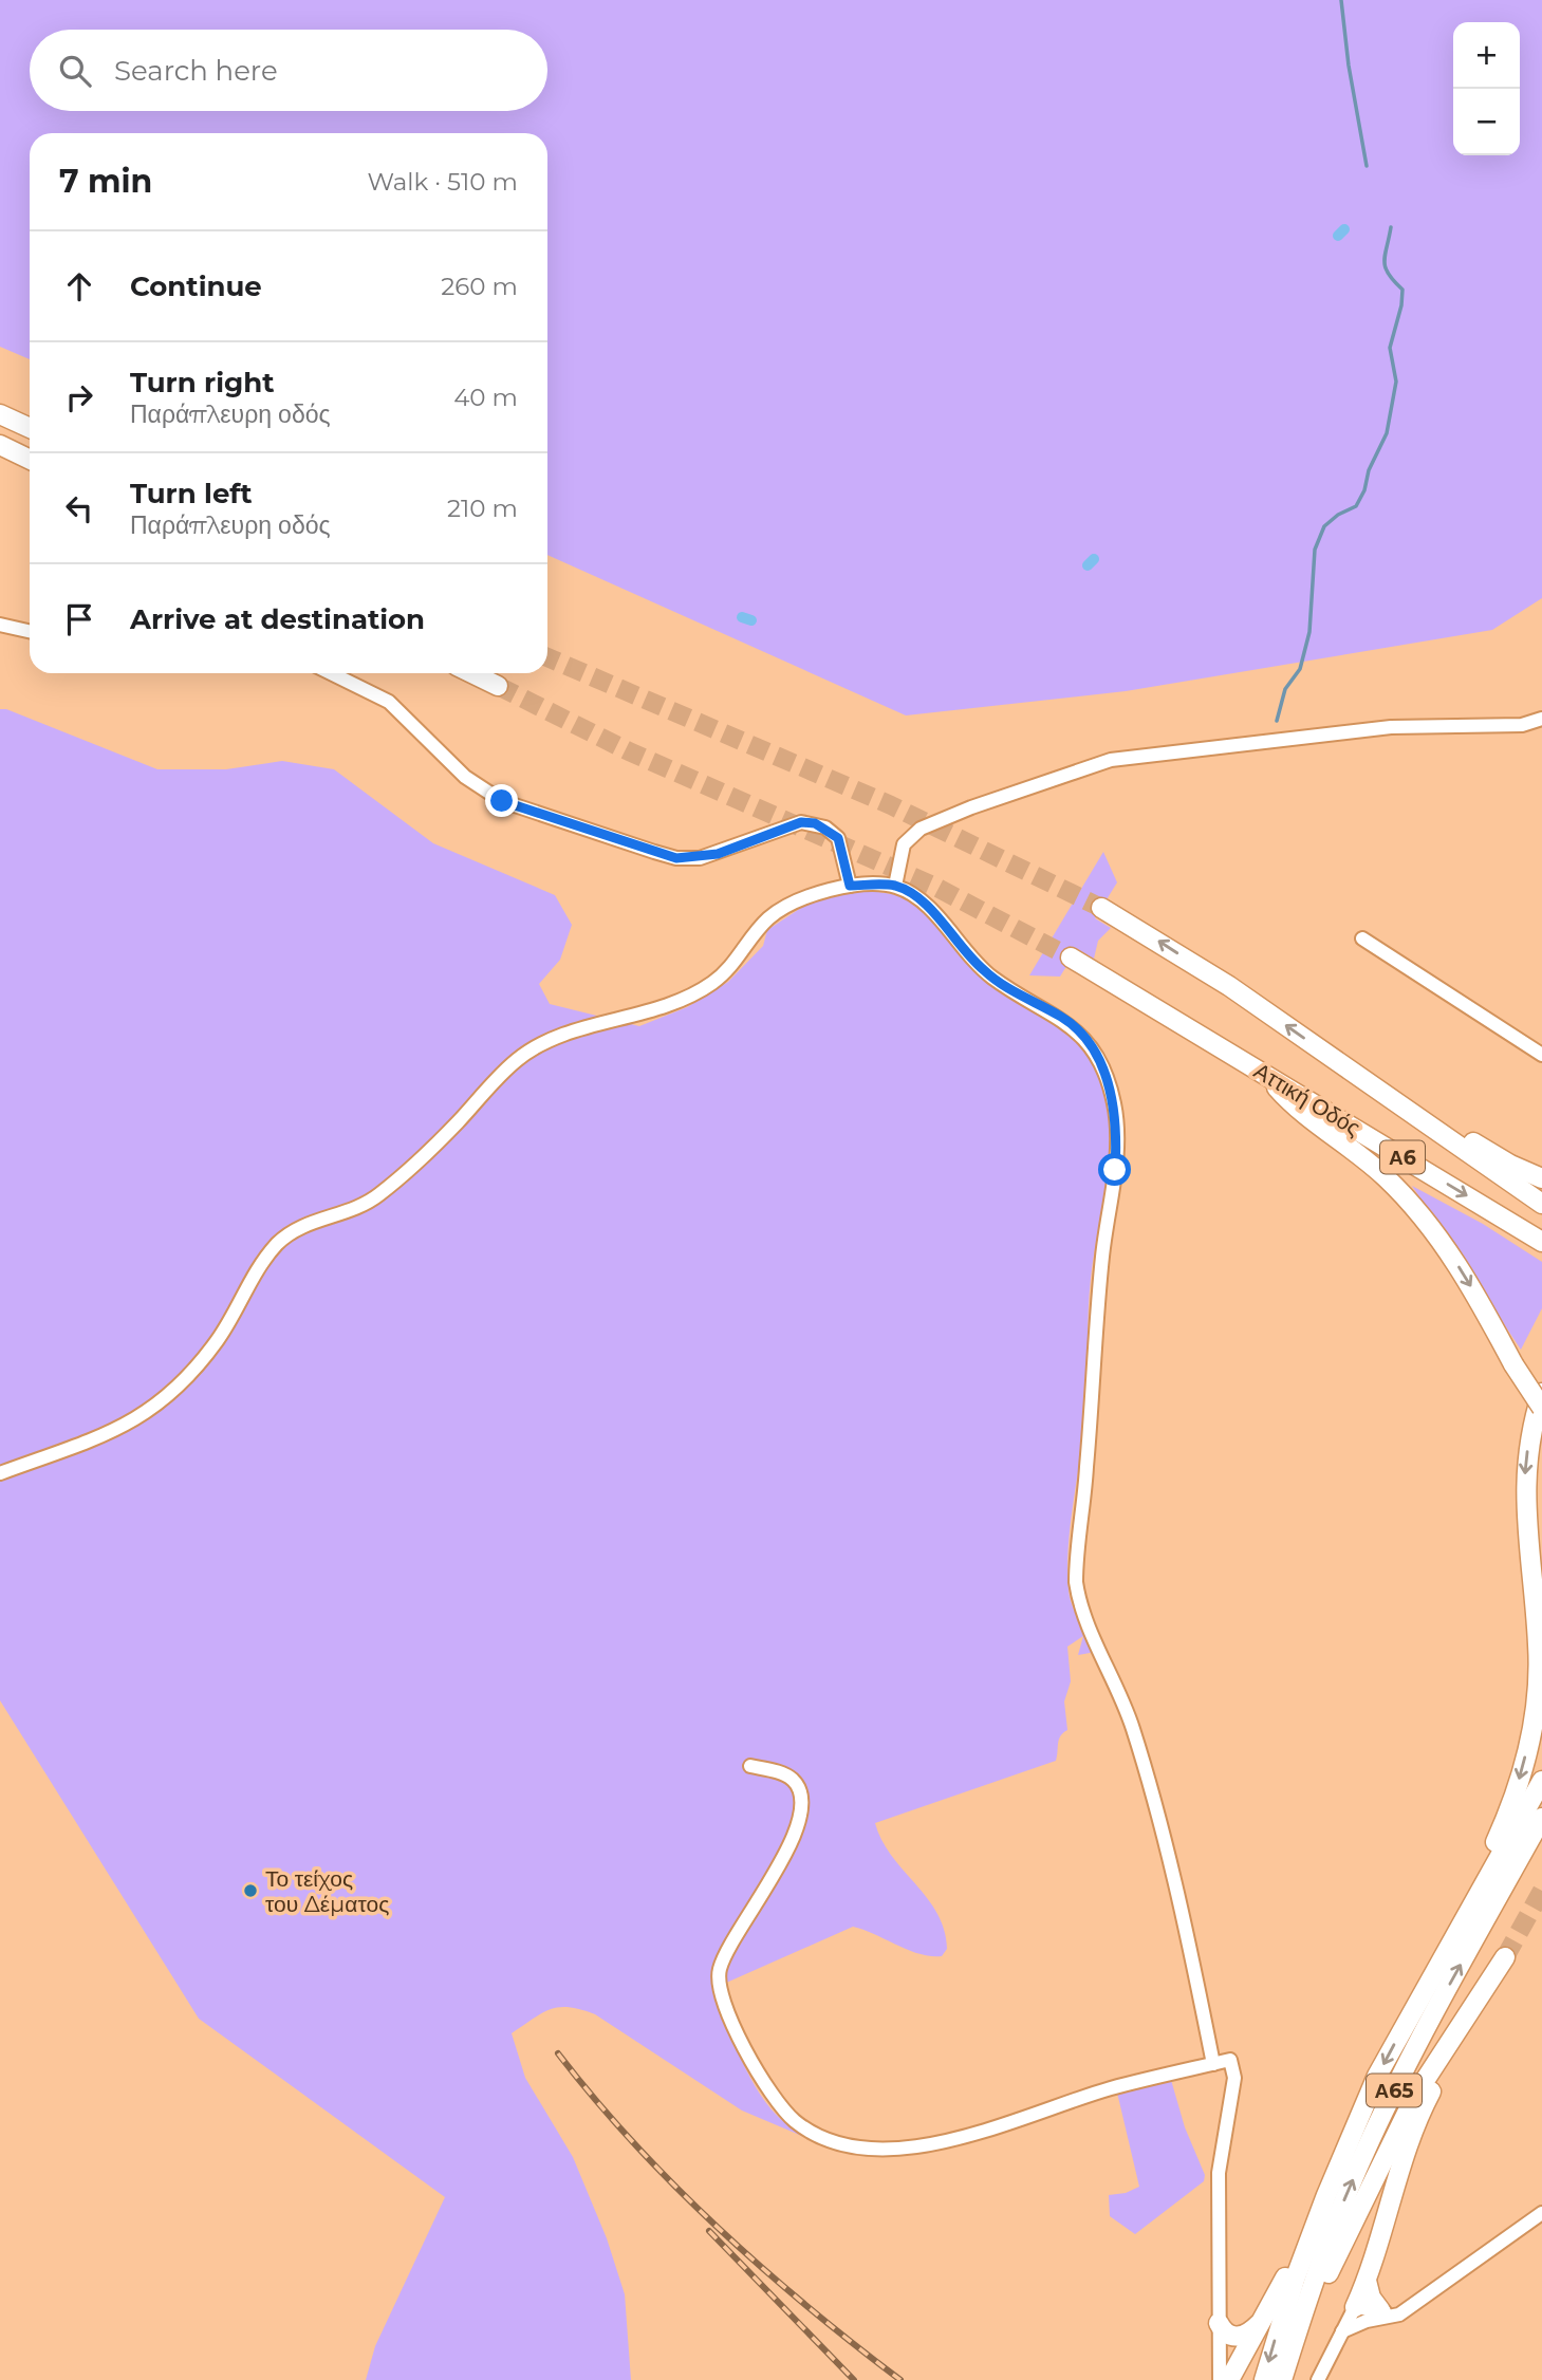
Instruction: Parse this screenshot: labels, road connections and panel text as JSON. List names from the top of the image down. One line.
{"streets":{"highway":["Αττική Οδός","Α6","Α65"]},"places":["Το τείχος του Δέματος"],"page":{"map_buttons":["+","−"],"search":"Search here","heading":["7 min","Walk · 510 m"],"list":[["Continue","260 m"],["Turn right","Παράπλευρη οδός","40 m"],["Turn left","Παράπλευρη οδός","210 m"],"Arrive at destination"]}}
